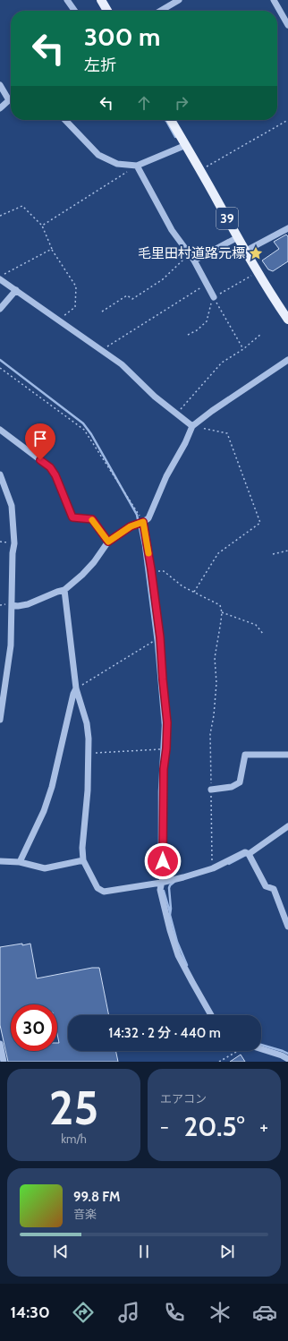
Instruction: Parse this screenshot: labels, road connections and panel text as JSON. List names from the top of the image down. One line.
{"streets":{"main road":["39"]},"places":{"place":["毛里田村道路元標"]},"page":{"turn":["300 m","左折"],"limit":"30","trip":"14:32 · 2 分 · 440 m","tile":[["25","km/h"],"エアコン"],"heat":["−","20.5°","+"],"song":["99.8 FM","音楽"],"tabs":"14:30"}}
